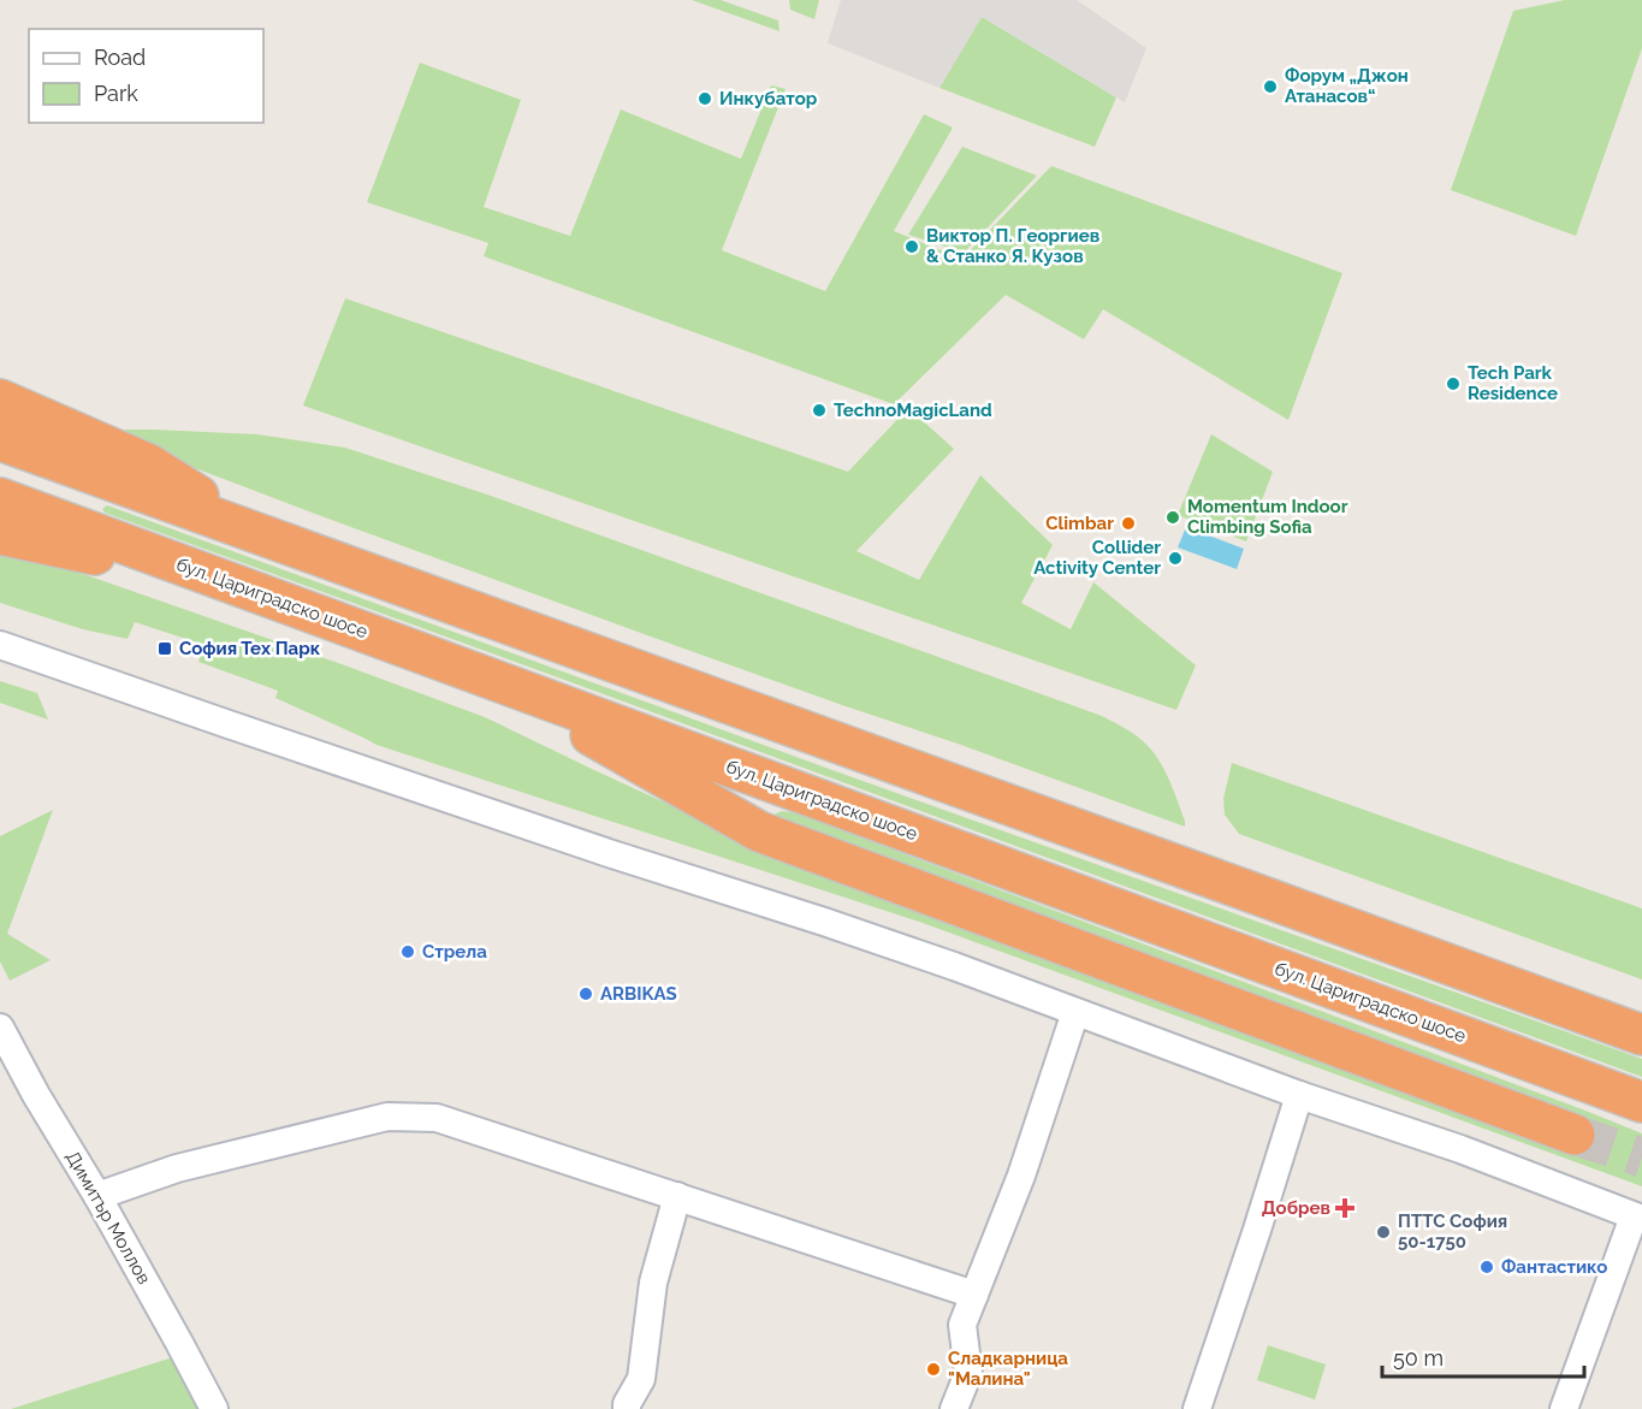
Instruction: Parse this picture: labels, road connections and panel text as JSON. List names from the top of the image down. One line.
{"streets":{"highway":["бул. Цариградско шосе"],"street":["Димитър Моллов"]},"places":{"other":["Форум „Джон Атанасов“","Инкубатор","Виктор П. Георгиев & Станко Я. Кузов","Tech Park Residence","TechnoMagicLand","Momentum Indoor Climbing Sofia","Climbar","Collider Activity Center","Стрела","ARBIKAS","ПТТС София 50-1750","Фантастико","Сладкарница \"Малина\""],"transit":["София Тех Парк"],"health":["Добрев"]},"legend":["Road","Park"],"scale_bar":"50 m"}
